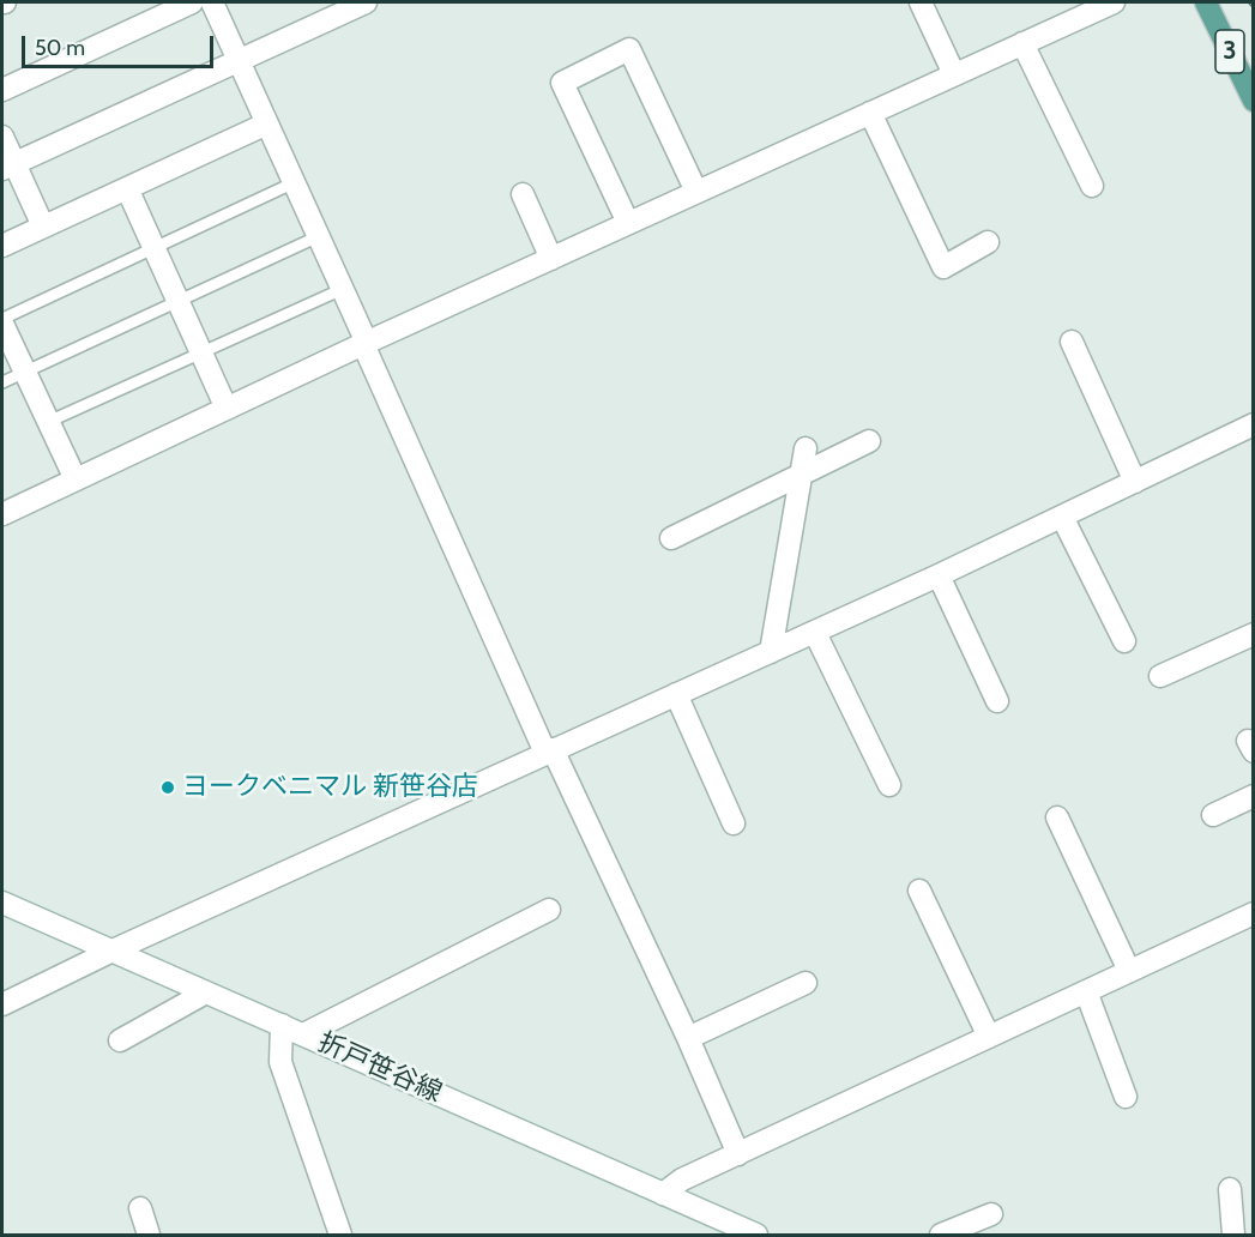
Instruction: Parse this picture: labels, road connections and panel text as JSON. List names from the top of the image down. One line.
{"streets":{"main road":["3"],"street":["折戸笹谷線"]},"places":["ヨークベニマル 新笹谷店"],"scale_bar":"50 m"}
